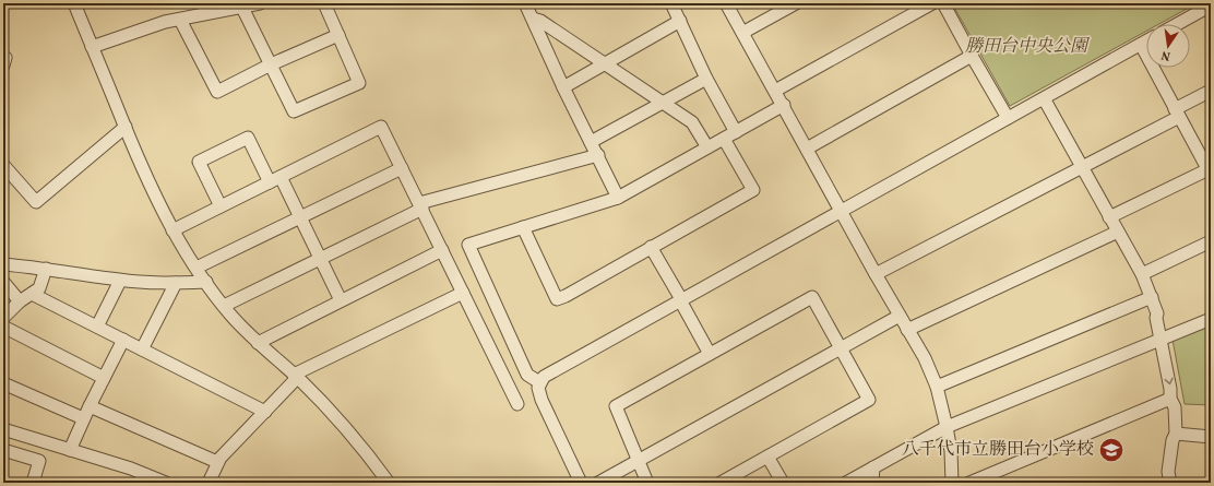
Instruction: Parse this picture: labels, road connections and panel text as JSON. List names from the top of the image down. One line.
{"parks":["勝田台中央公園"],"places":{"school or university":["八千代市立勝田台小学校"]},"north":"bottom"}
